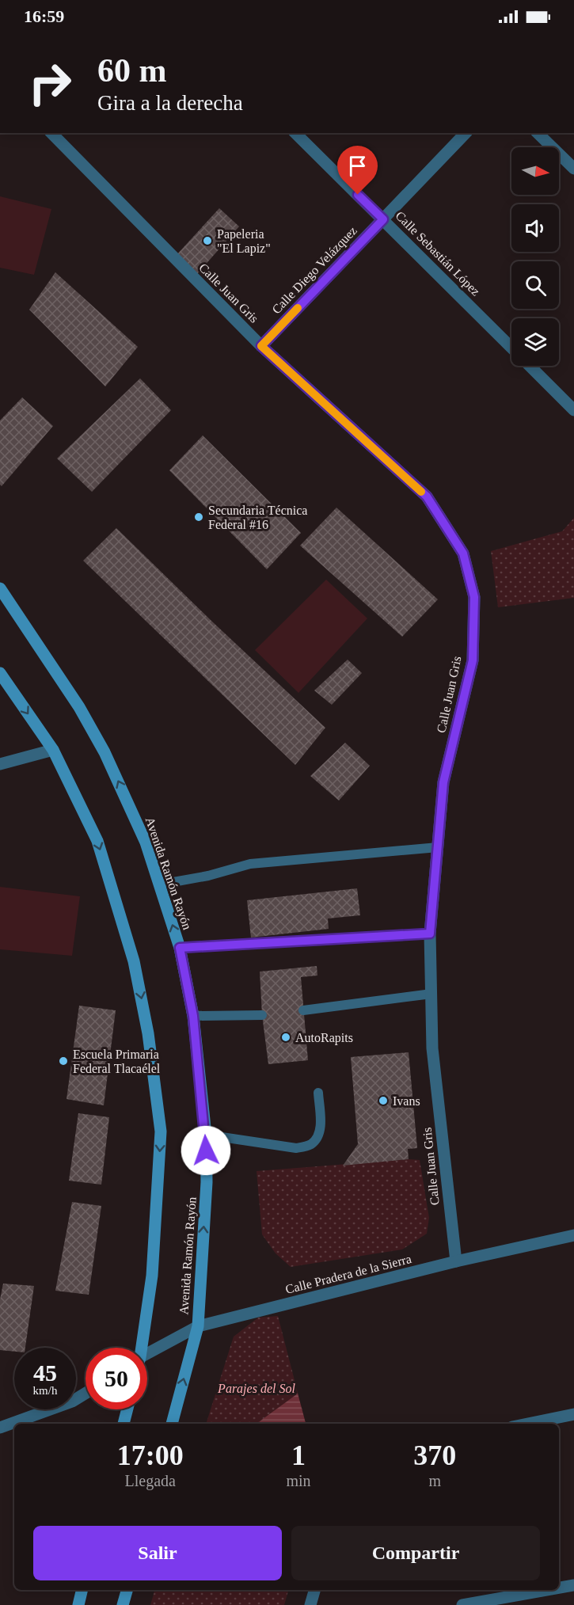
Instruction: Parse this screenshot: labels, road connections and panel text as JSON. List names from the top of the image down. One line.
{"streets":{"main road":["Avenida Ramón Rayón"],"street":["Calle Sebastián López","Calle Diego Velázquez","Calle Juan Gris","Calle Pradera de la Sierra"]},"crossings":[["Calle Sebastián López","Calle Diego Velázquez"],["Calle Diego Velázquez","Calle Juan Gris"],["Calle Juan Gris","Calle Pradera de la Sierra"],["Avenida Ramón Rayón","Calle Pradera de la Sierra"]],"parks":["Parajes del Sol"],"places":["Papeleria \"El Lapiz\"","Secundaria Técnica Federal #16","AutoRapits","Escuela Primaria Federal Tlacaélel","Ivans"],"north":"right","page":{"status":"16:59","turn":["60 m","Gira a la derecha"],"speed":"45 km/h","limit":"50","eta":["17:00","Llegada","1","min","370","m"],"buttons":["Salir","Compartir"]}}
